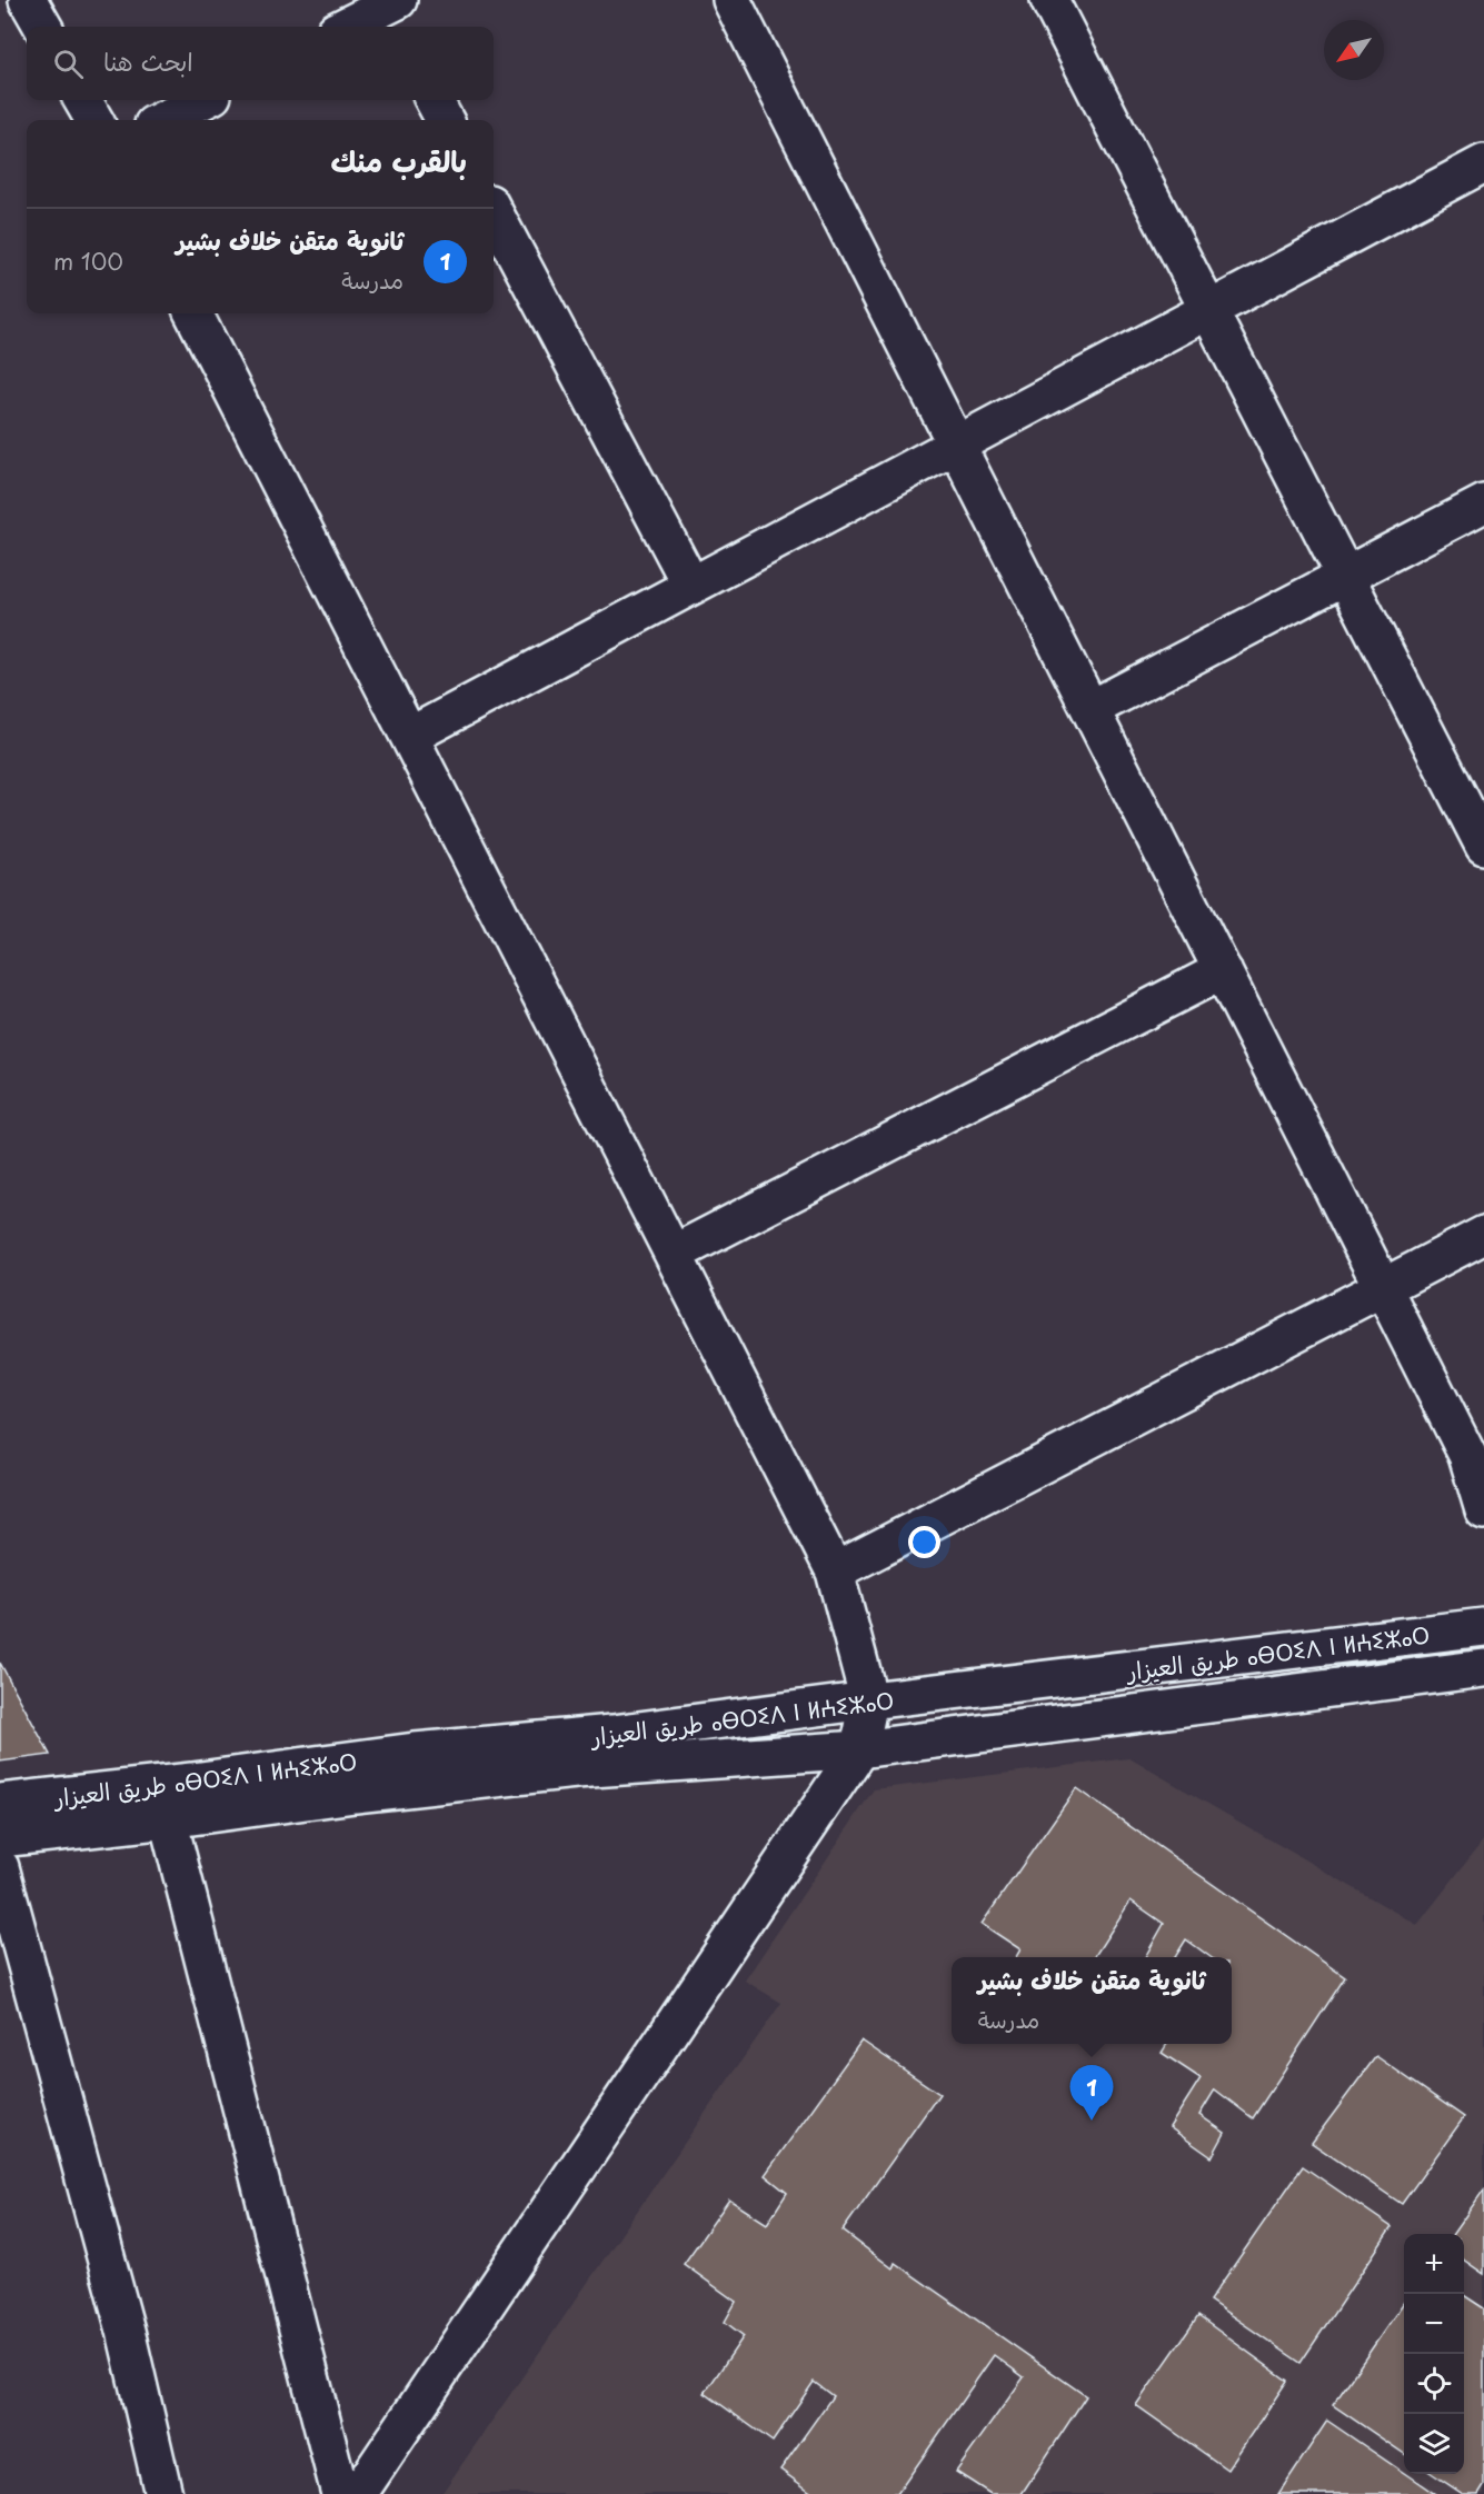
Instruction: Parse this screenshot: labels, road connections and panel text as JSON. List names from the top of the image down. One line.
{"streets":{"street":["طريق العيزار ⴰⴱⵔⵉⴷ ⵏ ⵍⵄⵉⵣⴰⵔ"]},"north":"bottom left","page":{"search":"ابحث هنا","heading":"بالقرب منك","list":[{"mark":"1","name":"ثانوية متقن خلاف بشير","note":"مدرسة","value":"100 m"}],"popup":["ثانوية متقن خلاف بشير","مدرسة"],"pins":"1","map_buttons":["+","−"]}}
